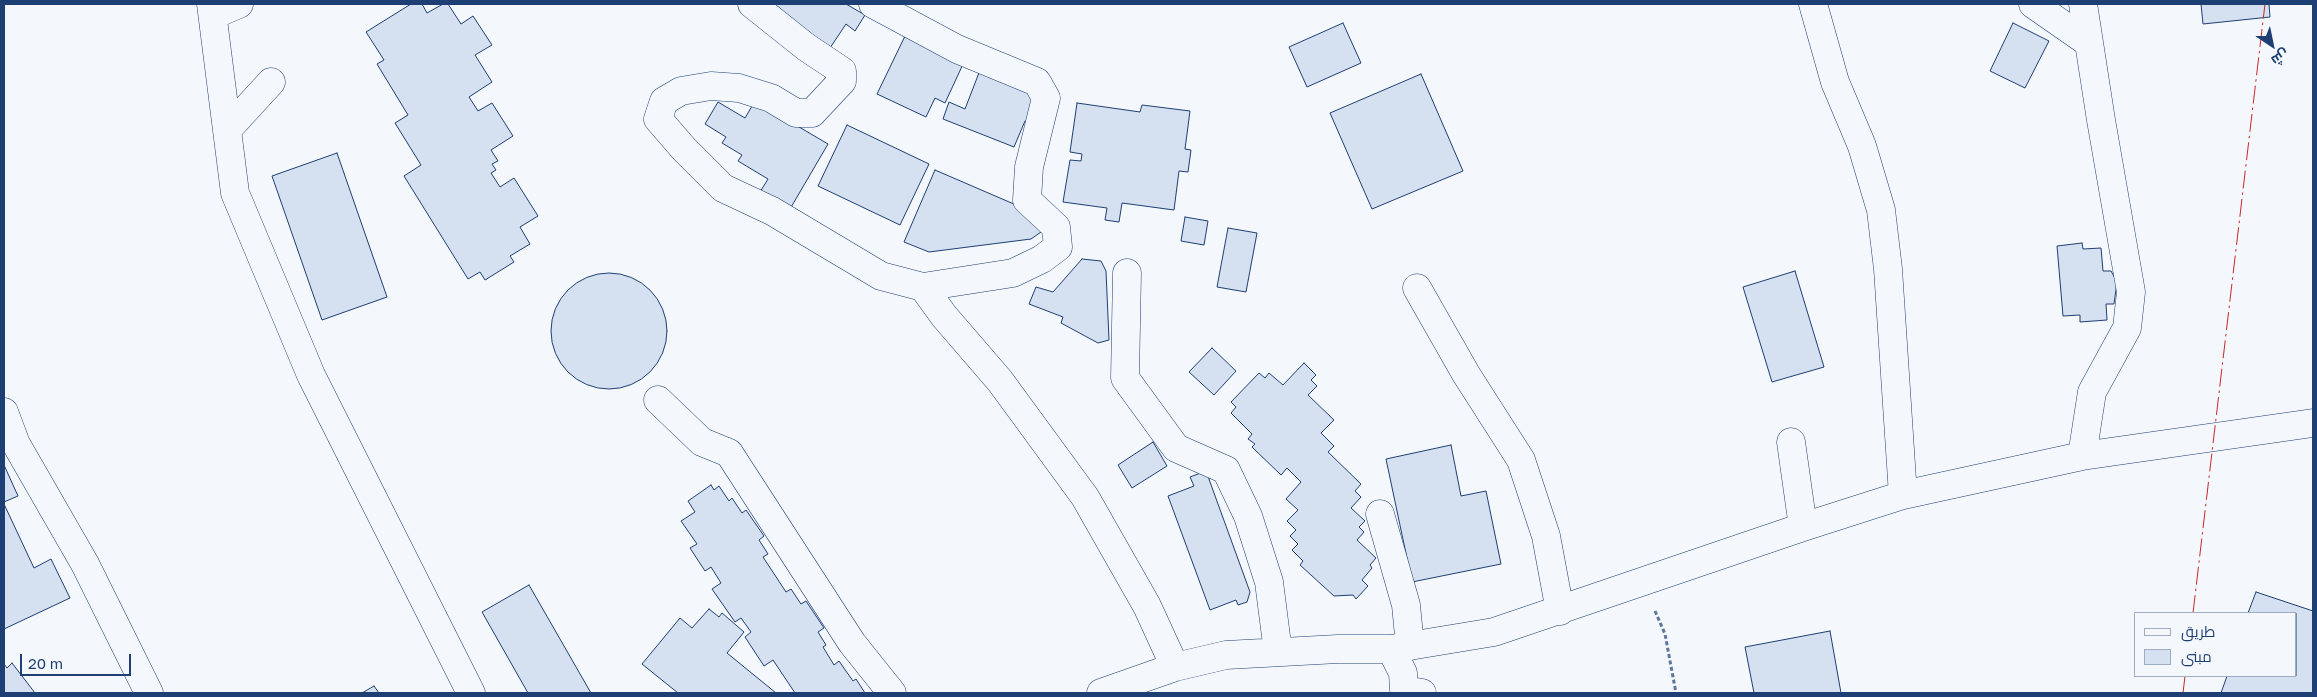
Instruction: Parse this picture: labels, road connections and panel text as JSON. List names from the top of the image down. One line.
{"legend":["طريق","مبنى"],"scale_bar":"20 m","north":"bottom right"}
